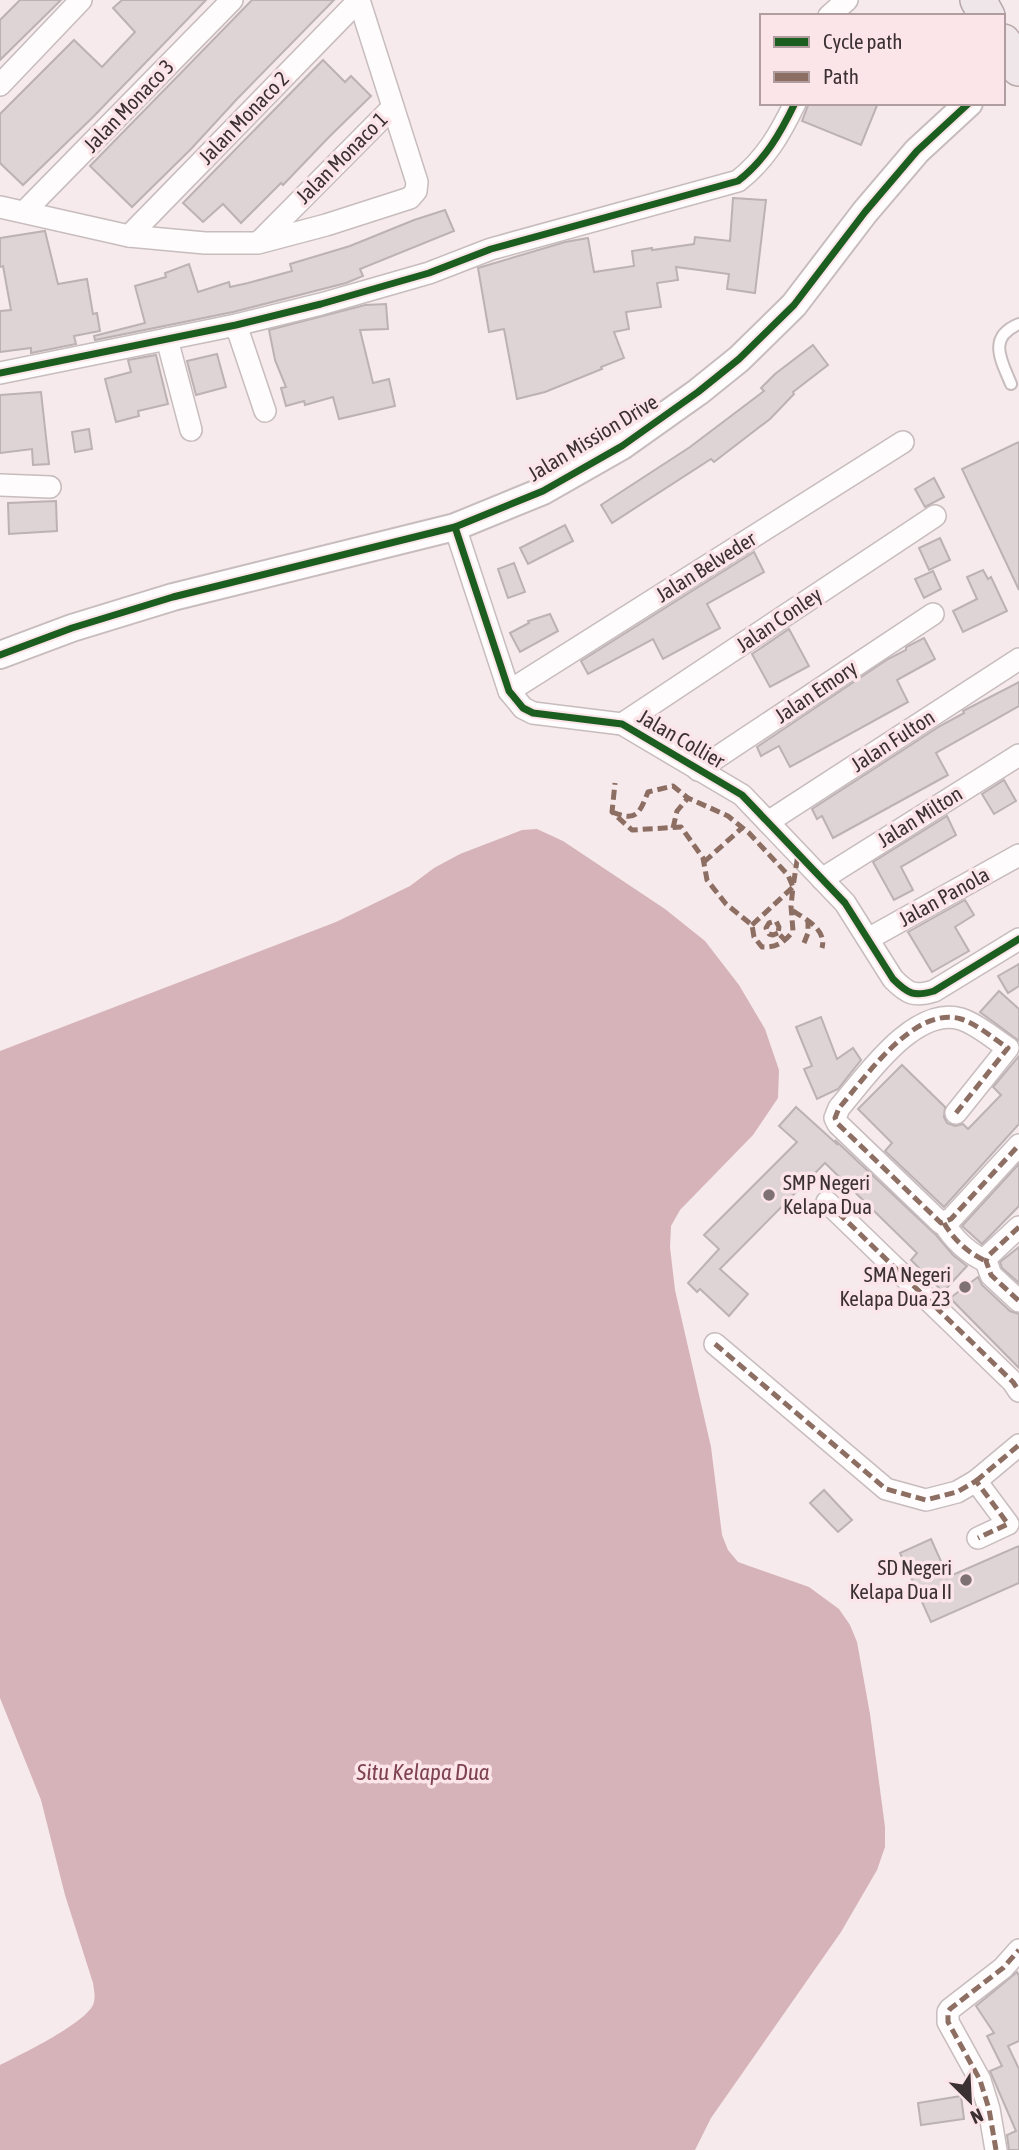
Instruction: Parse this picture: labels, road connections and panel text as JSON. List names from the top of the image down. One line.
{"streets":{"street":["Jalan Monaco 3","Jalan Monaco 2","Jalan Monaco 1","Jalan Mission Drive","Jalan Belveder","Jalan Conley","Jalan Emory","Jalan Collier","Jalan Fulton","Jalan Milton","Jalan Panola"]},"crossings":[["Jalan Belveder","Jalan Collier"],["Jalan Conley","Jalan Collier"],["Jalan Emory","Jalan Collier"],["Jalan Collier","Jalan Fulton"],["Jalan Collier","Jalan Milton"],["Jalan Collier","Jalan Panola"]],"water":["Situ Kelapa Dua"],"places":["SMP Negeri Kelapa Dua","SMA Negeri Kelapa Dua 23","SD Negeri Kelapa Dua II"],"legend":["Cycle path","Path"],"north":"bottom right"}
